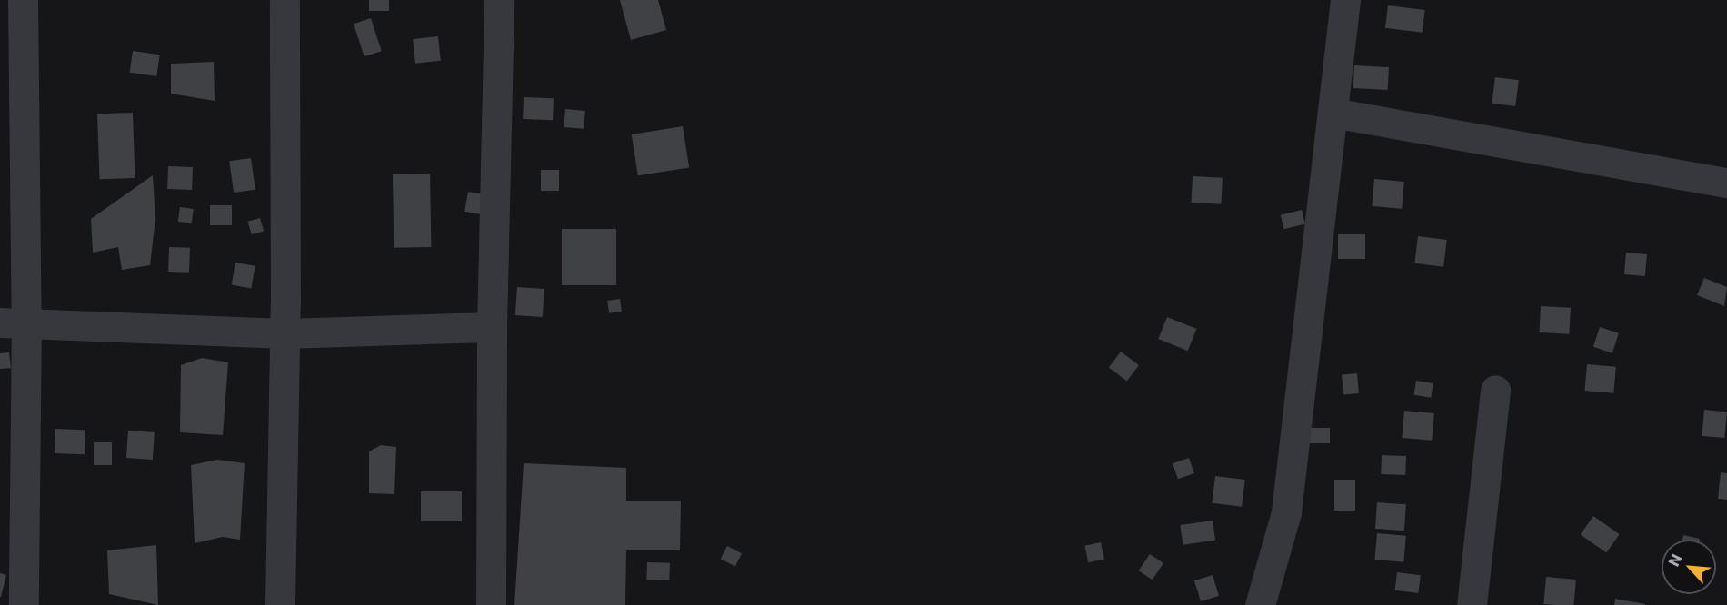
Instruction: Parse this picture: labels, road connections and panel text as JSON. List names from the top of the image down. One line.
{"north":"top left"}
